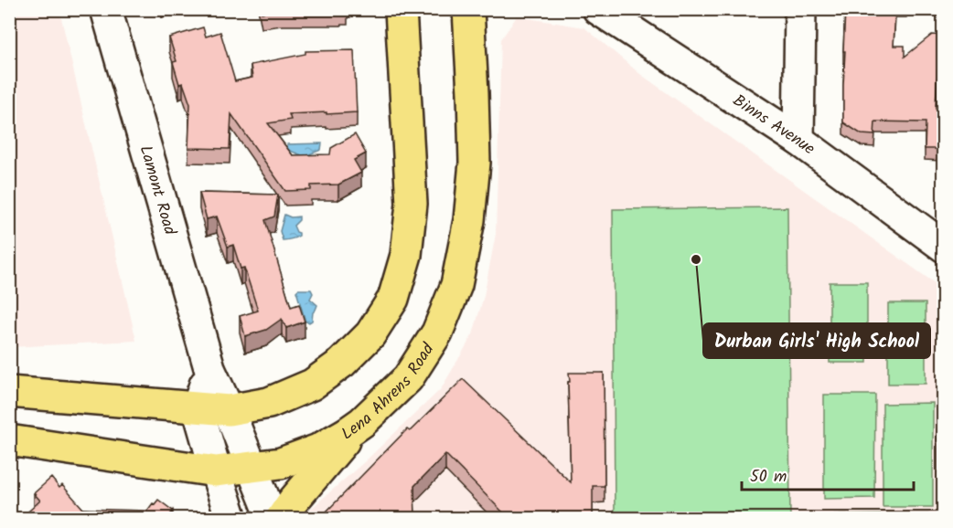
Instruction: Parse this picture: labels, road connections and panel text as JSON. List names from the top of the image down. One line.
{"streets":{"main road":["Lena Ahrens Road"],"street":["Binns Avenue","Lamont Road"]},"crossings":[["Lamont Road","Lena Ahrens Road"]],"places":["Durban Girls' High School"],"scale_bar":"50 m"}
